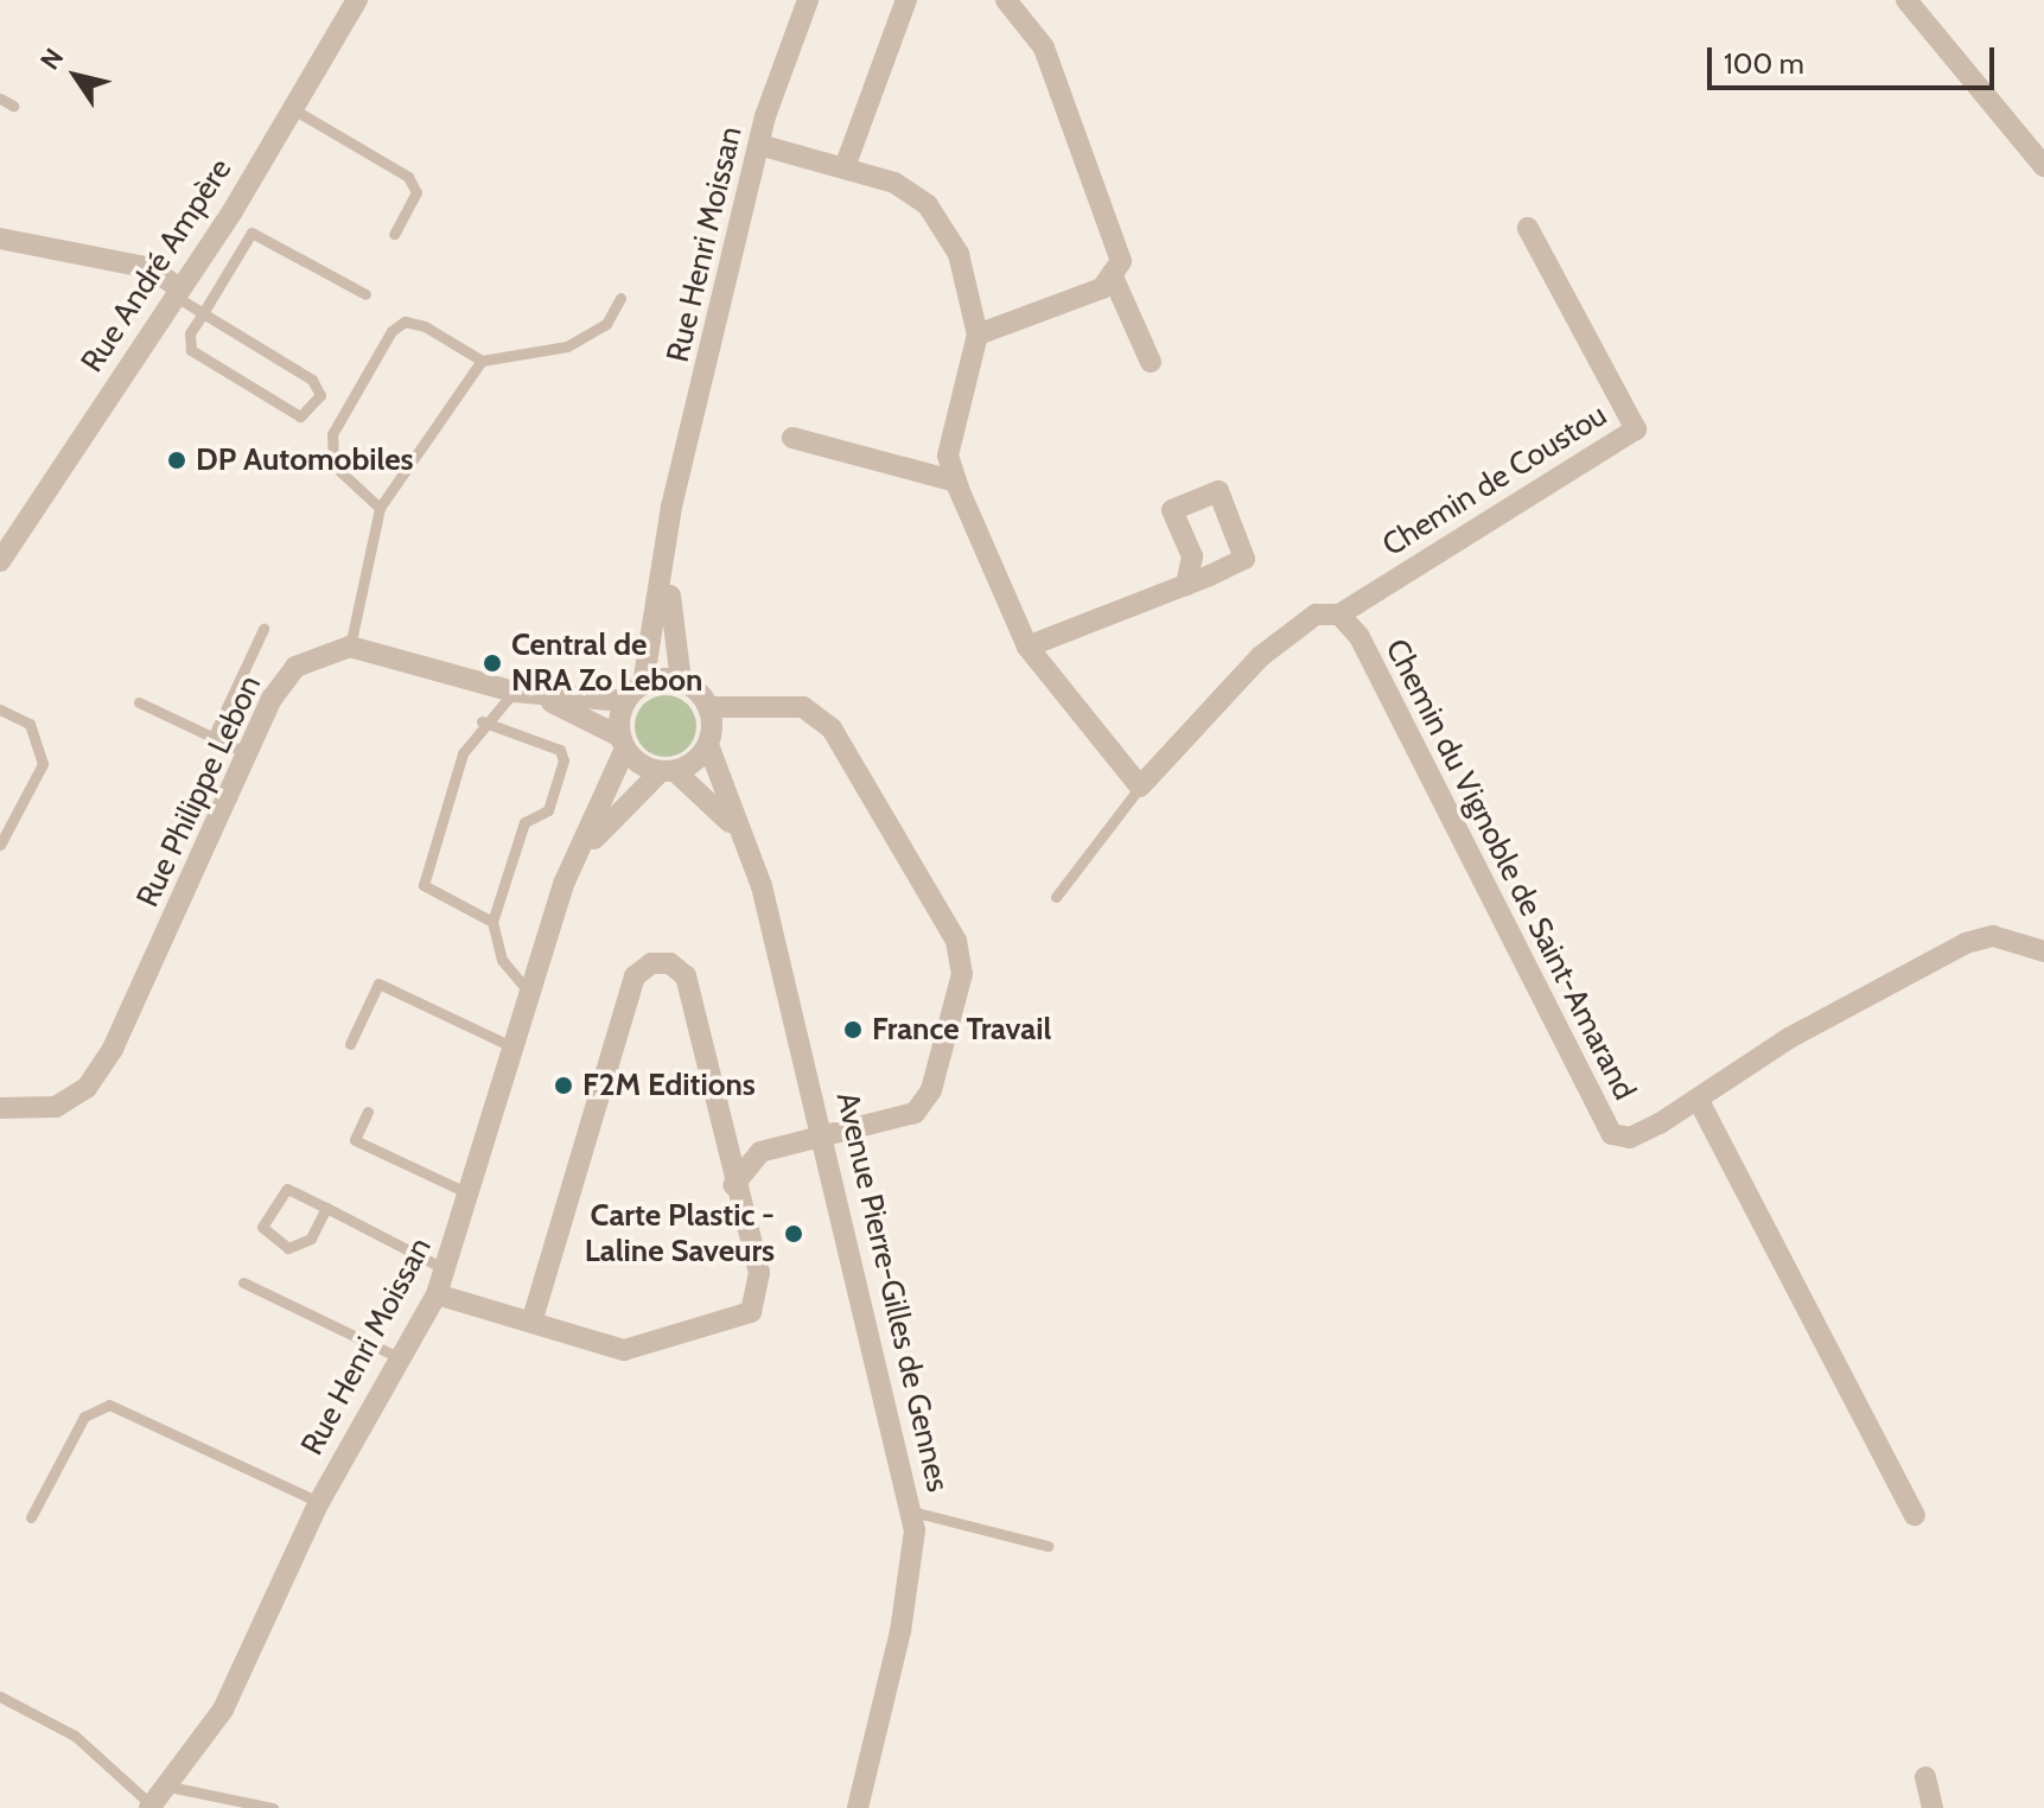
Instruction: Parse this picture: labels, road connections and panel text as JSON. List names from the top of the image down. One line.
{"streets":{"street":["Rue Henri Moissan","Rue André Ampère","Chemin de Coustou","Rue Philippe Lebon","Chemin du Vignoble de Saint-Amarand","Avenue Pierre-Gilles de Gennes"]},"crossings":[["Rue Henri Moissan","Avenue Pierre-Gilles de Gennes"],["Chemin de Coustou","Chemin du Vignoble de Saint-Amarand"]],"places":["DP Automobiles","Central de NRA Zo Lebon","France Travail","F2M Editions","Carte Plastic - Laline Saveurs"],"scale_bar":"100 m","north":"top left"}
